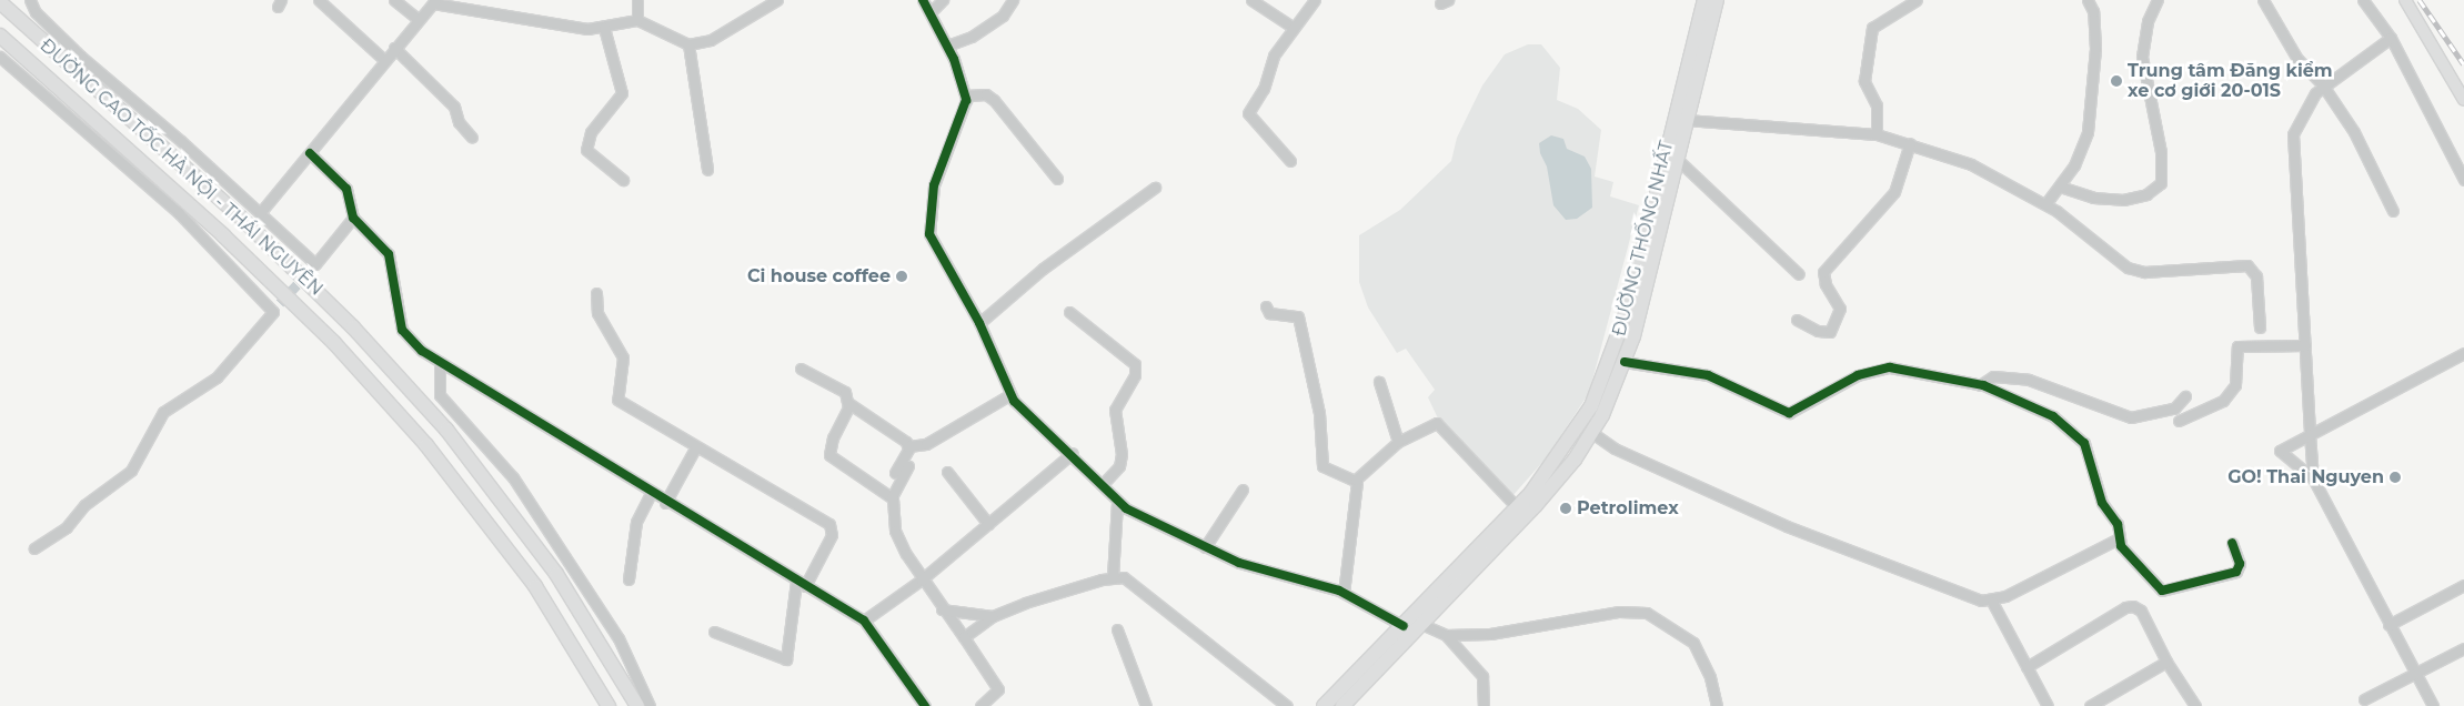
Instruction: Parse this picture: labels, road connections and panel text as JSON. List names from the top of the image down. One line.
{"streets":{"highway":["ĐƯỜNG CAO TỐC HÀ NỘI - THÁI NGUYÊN","ĐƯỜNG THỐNG NHẤT"]},"places":["Trung tâm Đăng kiểm xe cơ giới 20-01S","Ci house coffee","GO! Thai Nguyen","Petrolimex"]}
